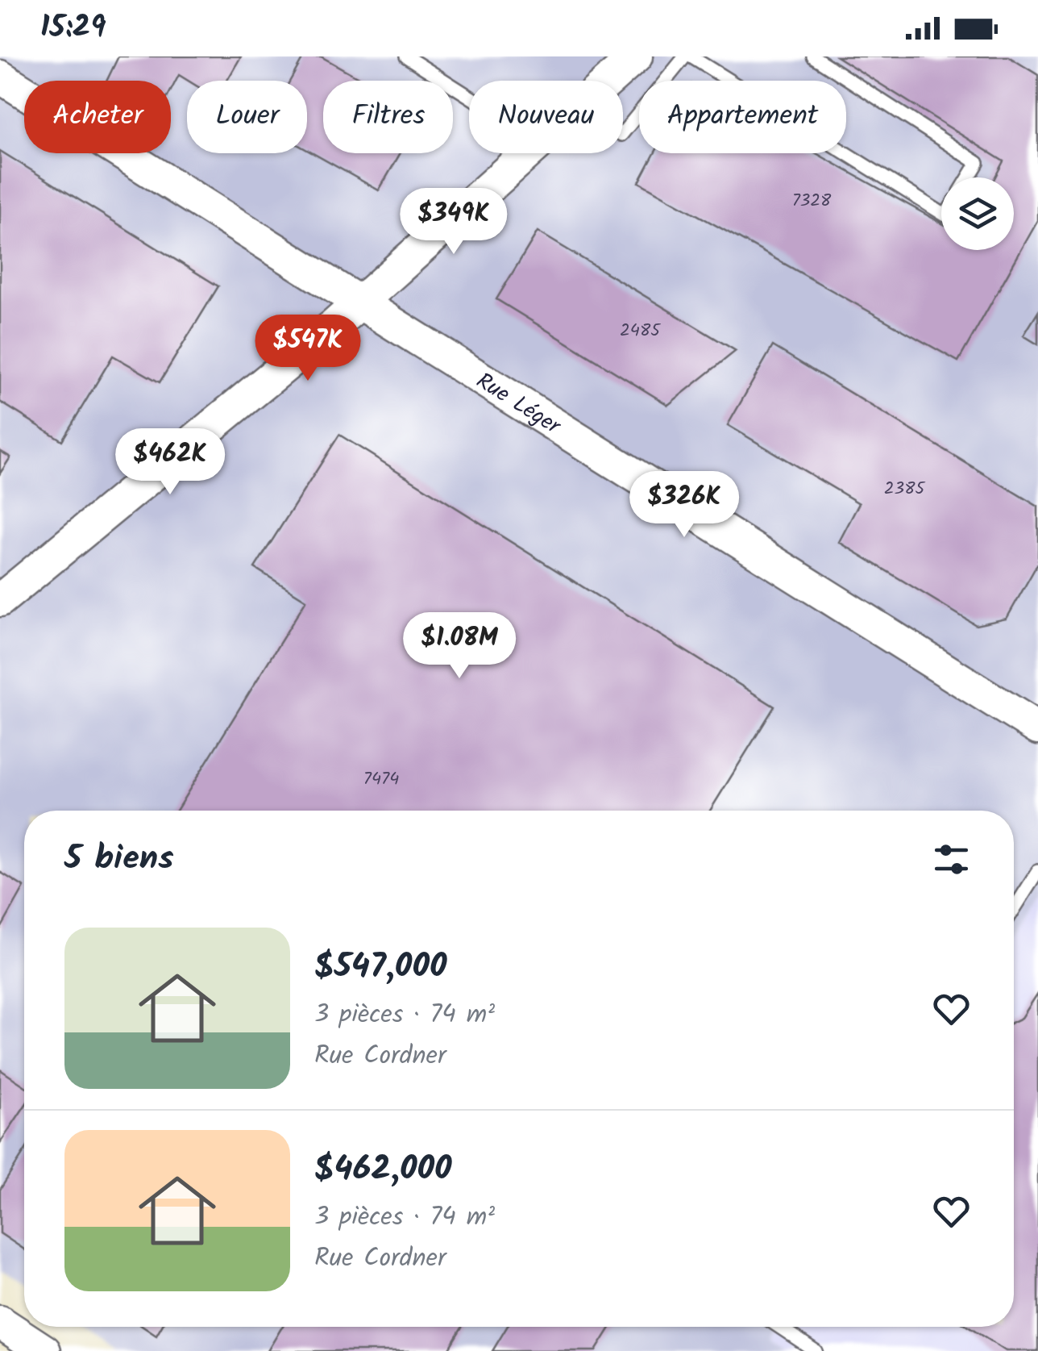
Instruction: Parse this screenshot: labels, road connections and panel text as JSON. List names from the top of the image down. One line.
{"streets":{"street":["Rue Léger"]},"house_numbers":["7328","2485","2385","7474"],"page":{"status":"15:29","chip":["Acheter","Louer","Filtres","Nouveau","Appartement"],"price":["$349K","$547K","$462K","$326K","$1.08M"],"heading":"5 biens","list":[{"name":"$547,000","note":"3 pièces · 74 m² · Rue Cordner"},{"name":"$462,000","note":"3 pièces · 74 m² · Rue Cordner"}]}}
